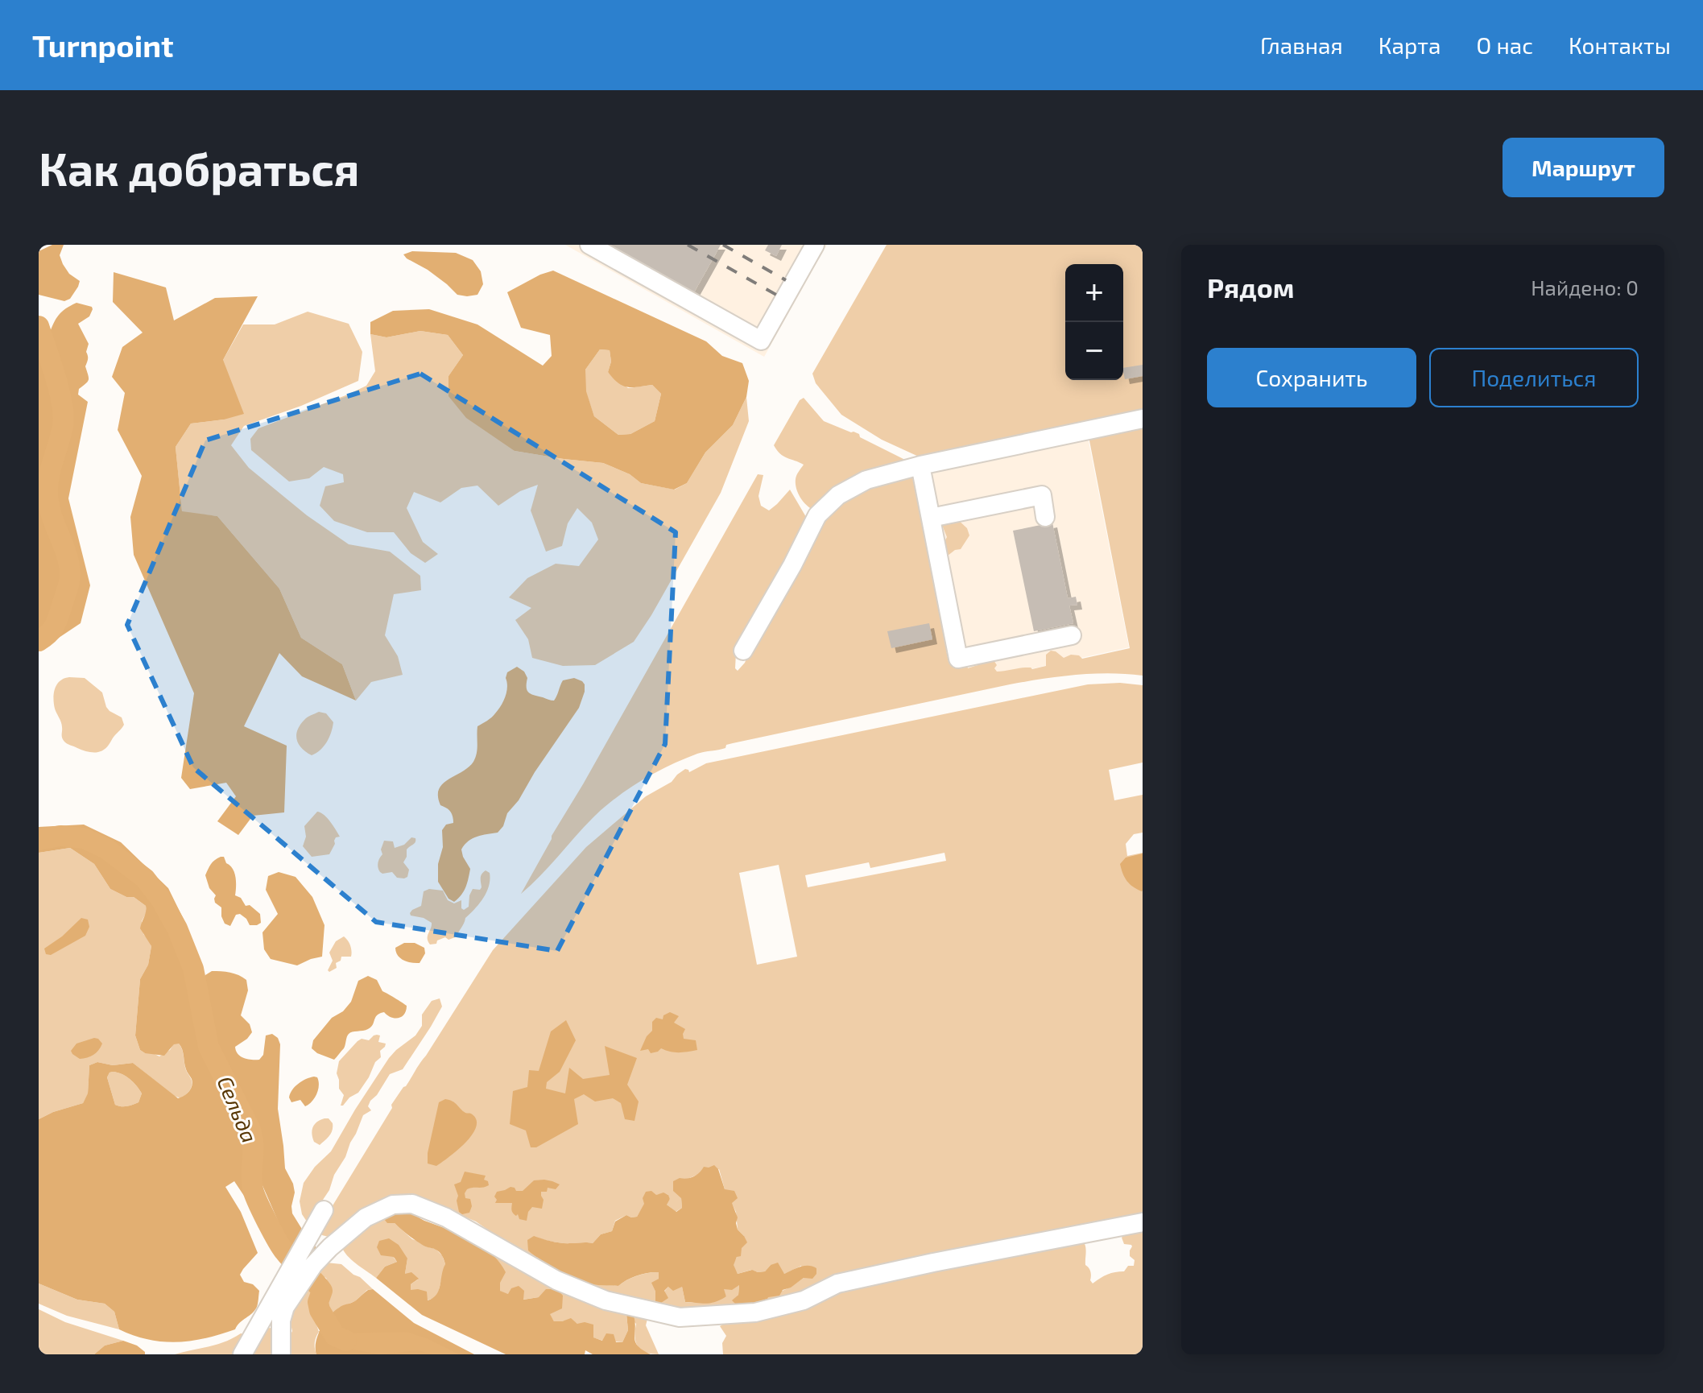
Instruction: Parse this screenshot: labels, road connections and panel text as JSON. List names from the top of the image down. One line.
{"water":["Сельда"],"page":{"header":"Turnpoint","nav":["Главная","Карта","О нас","Контакты"],"buttons":["Маршрут",["Сохранить","Поделиться"]],"title":"Как добраться","heading":["Рядом","Найдено: 0"],"map_buttons":["+","−"]}}
